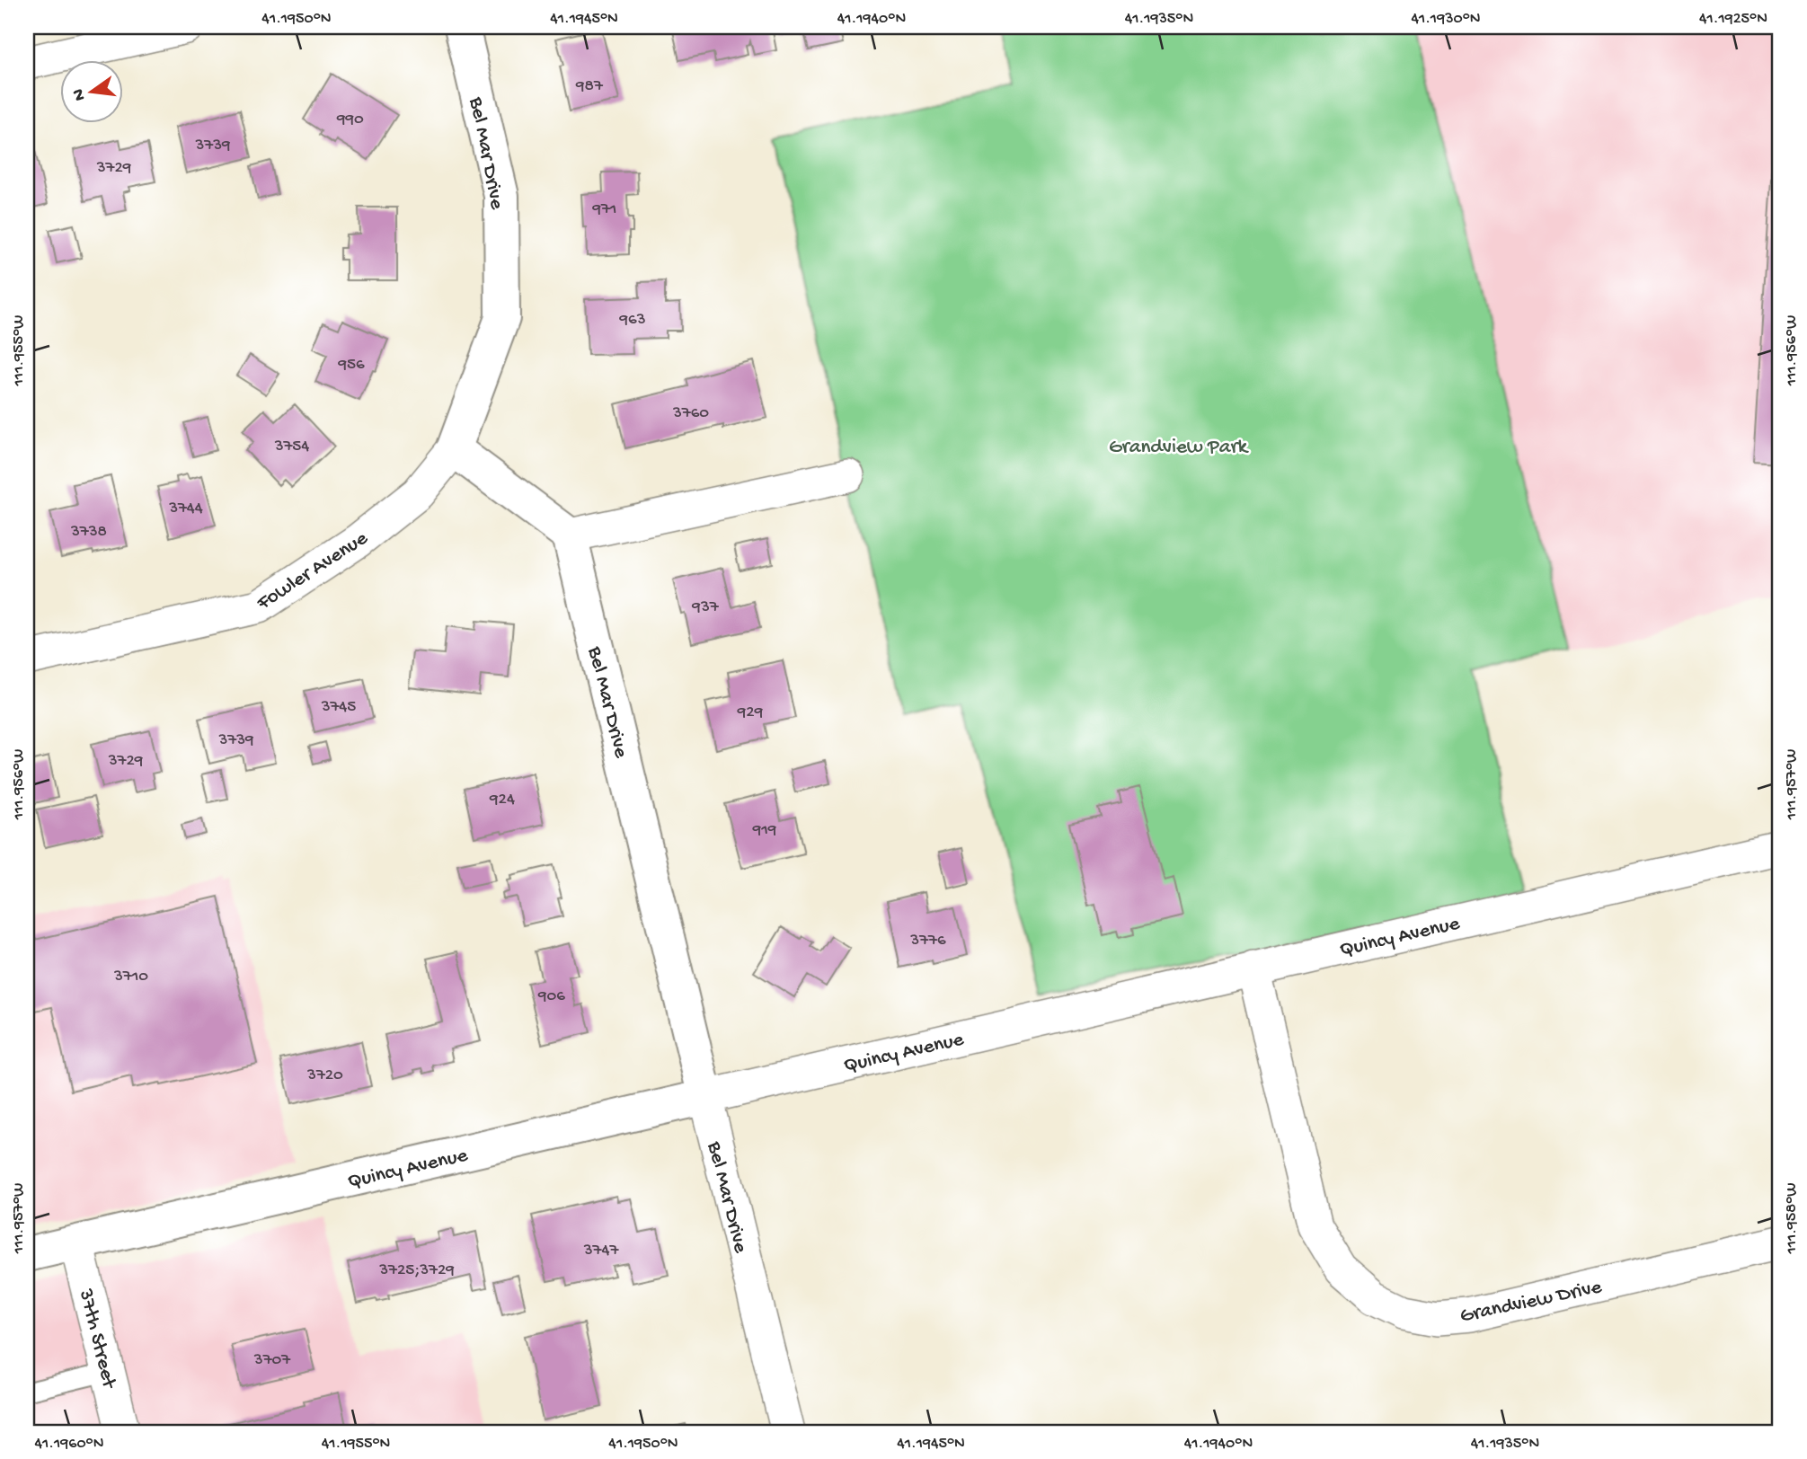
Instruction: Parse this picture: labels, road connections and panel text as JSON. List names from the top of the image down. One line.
{"streets":{"street":["Bel Mar Drive","Fowler Avenue","Quincy Avenue","Grandview Drive","37th Street"]},"crossings":[["Bel Mar Drive","Fowler Avenue"],["Bel Mar Drive","Quincy Avenue"],["Quincy Avenue","Grandview Drive"],["Quincy Avenue","37th Street"]],"parks":["Grandview Park"],"house_numbers":["987","990","3739","3729","971","963","956","3760","3754","3744","3738","937","3745","929","3739","3729","924","919","3776","3710","906","3720","3747","3725;3729","3707"],"north":"left","coordinates":["41.1950°N","41.1945°N","41.1940°N","41.1935°N","41.1930°N","41.1925°N","111.955°W","111.956°W","111.957°W","111.958°W","41.1960°N","41.1955°N"]}
